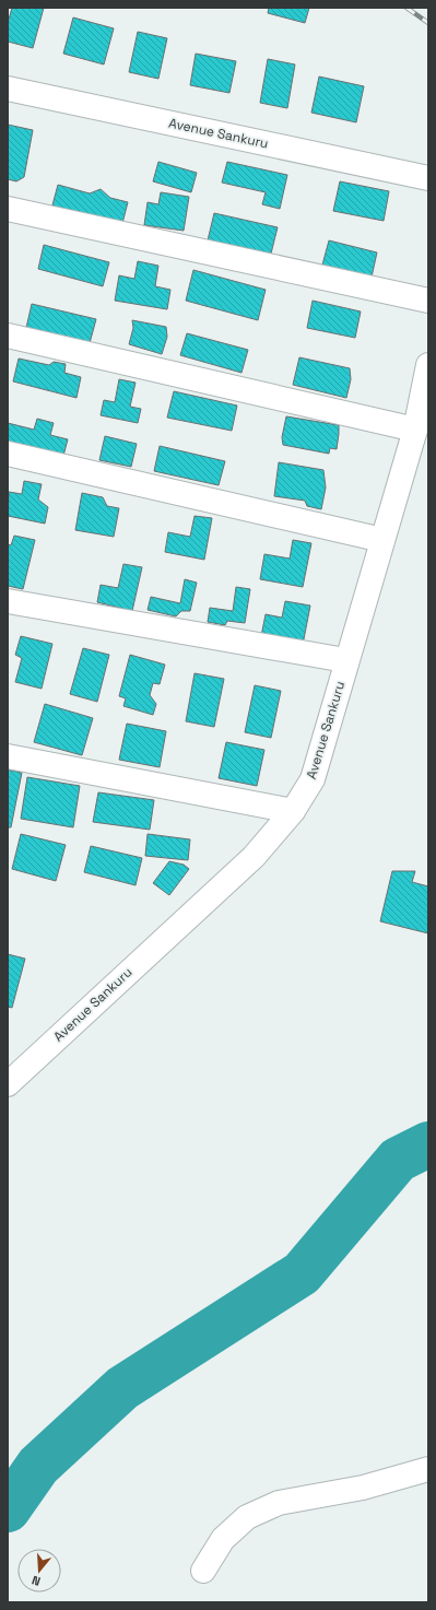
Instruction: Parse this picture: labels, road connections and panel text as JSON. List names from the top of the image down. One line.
{"streets":{"street":["Avenue Sankuru"]},"north":"bottom"}
